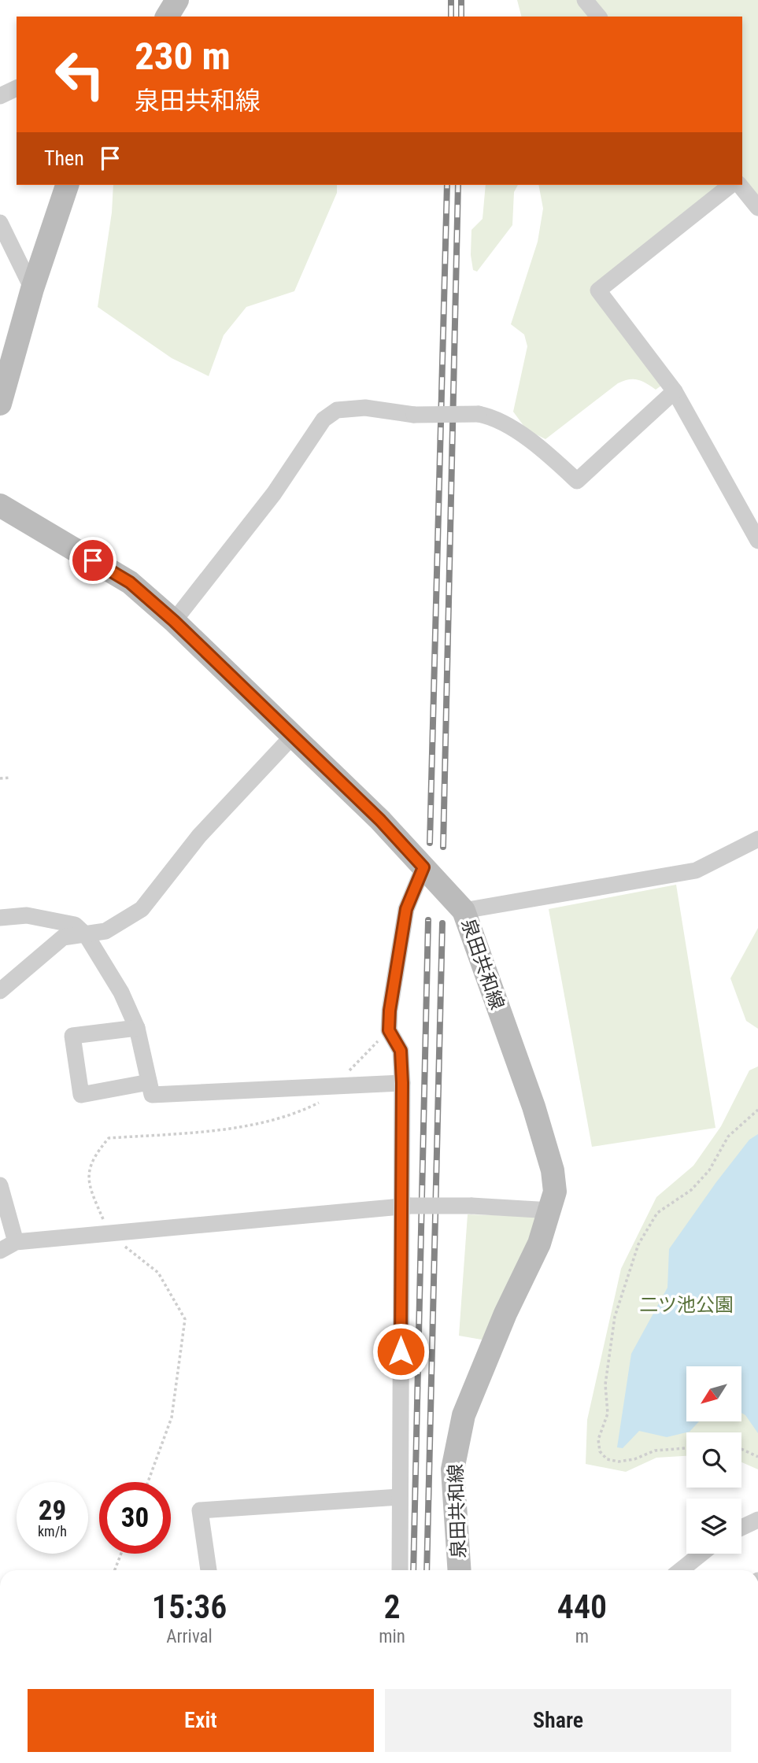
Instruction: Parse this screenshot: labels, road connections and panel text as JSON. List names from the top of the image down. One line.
{"streets":{"main road":["泉田共和線"]},"parks":["二ツ池公園"],"north":"bottom left","page":{"turn":["230 m","泉田共和線"],"then":"Then","speed":"29 km/h","limit":"30","eta":["15:36","Arrival","2","min","440","m"],"buttons":["Exit","Share"]}}
